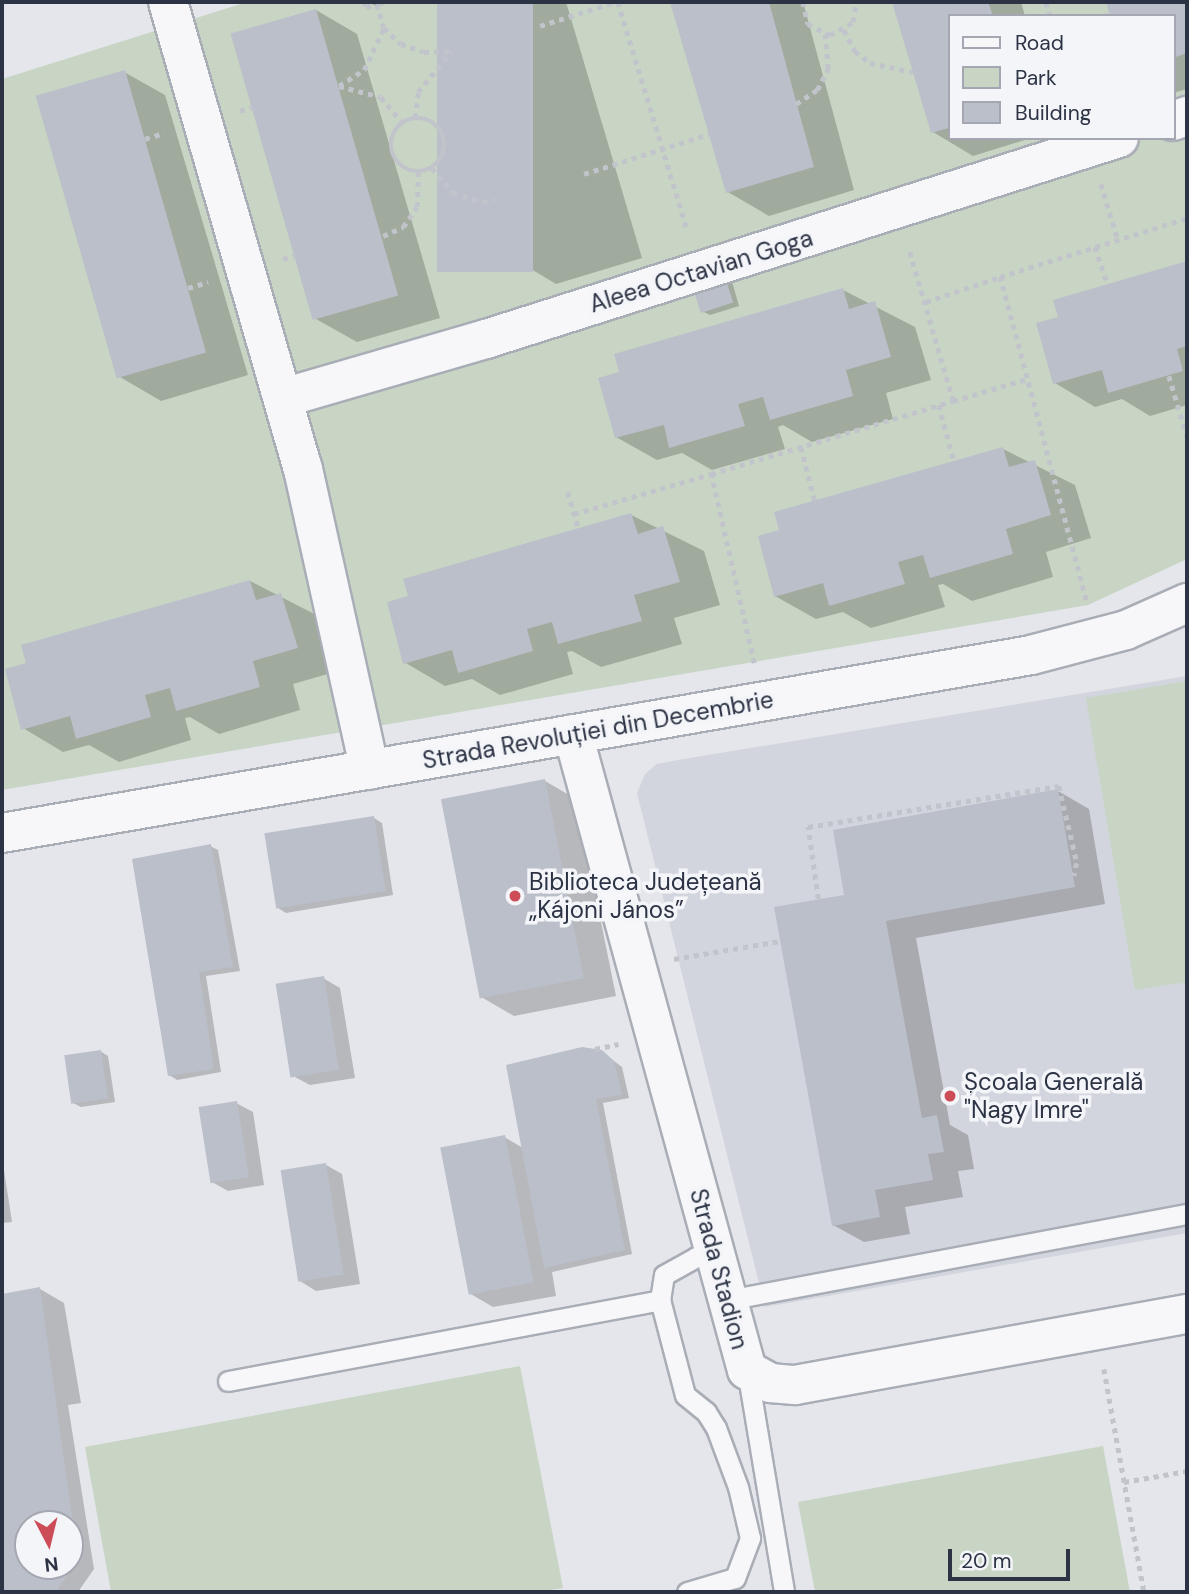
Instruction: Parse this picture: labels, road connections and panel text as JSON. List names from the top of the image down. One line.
{"streets":{"street":["Aleea Octavian Goga","Strada Revoluției din Decembrie","Strada Stadion"]},"crossings":[["Strada Revoluției din Decembrie","Strada Stadion"]],"places":["Biblioteca Județeană „Kájoni János”","Școala Generală \"Nagy Imre\""],"legend":["Road","Park","Building"],"scale_bar":"20 m","north":"bottom"}
